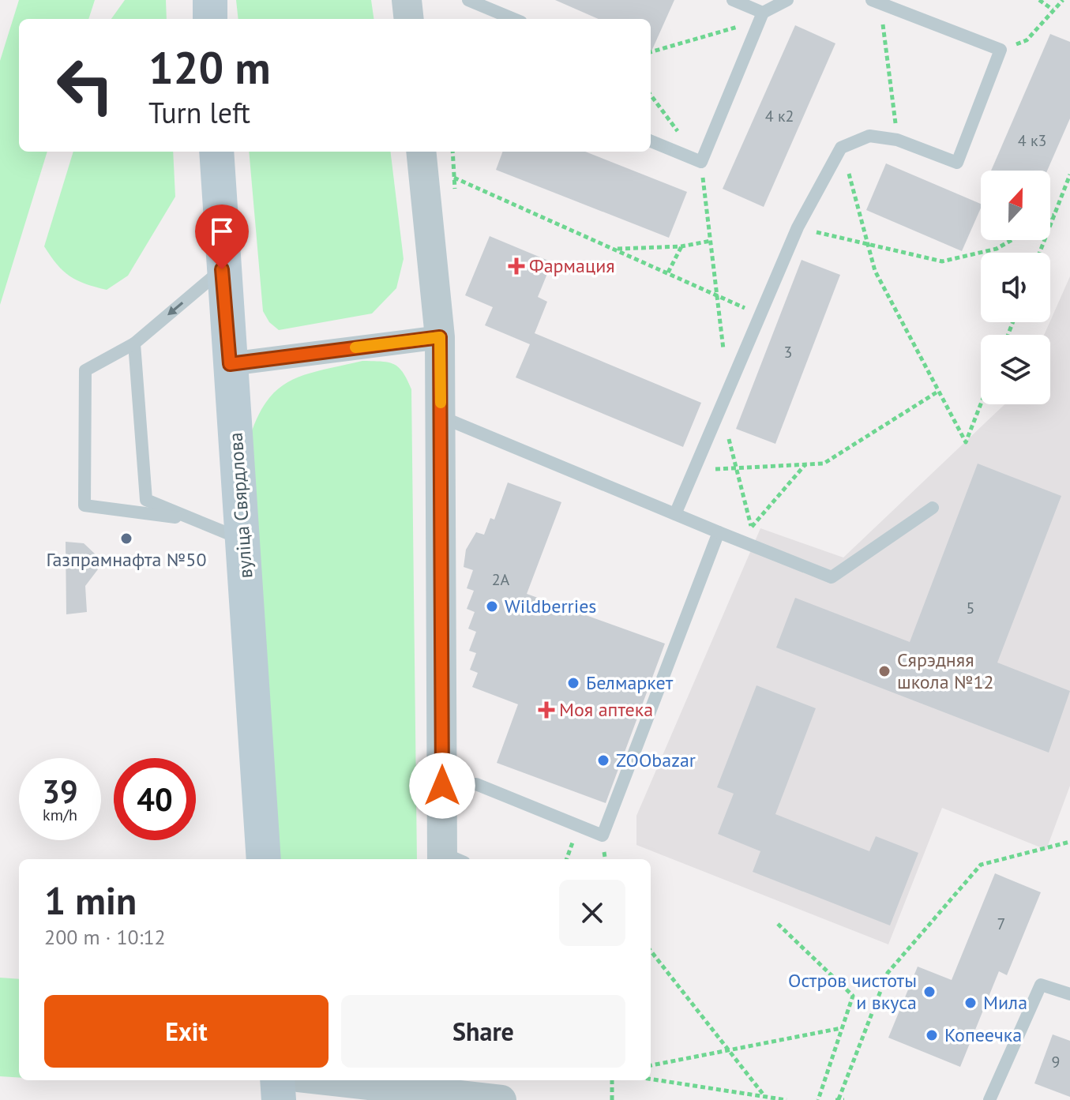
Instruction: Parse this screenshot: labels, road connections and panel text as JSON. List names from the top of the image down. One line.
{"streets":{"main road":["вуліца Свярдлова"]},"places":{"health":["Фармация","Моя аптека"],"other":["Газпрамнафта №50","Wildberries","Сярэдняя школа №12","Белмаркет","ZOObazar","Остров чистоты и вкуса","Мила","Копеечка"]},"house_numbers":["4 к2","4 к3","3","2А","5","7","9"],"north":"top","page":{"turn":["120 m","Turn left"],"speed":"39 km/h","limit":"40","heading":["1 min","200 m · 10:12"],"buttons":["Exit","Share"]}}
